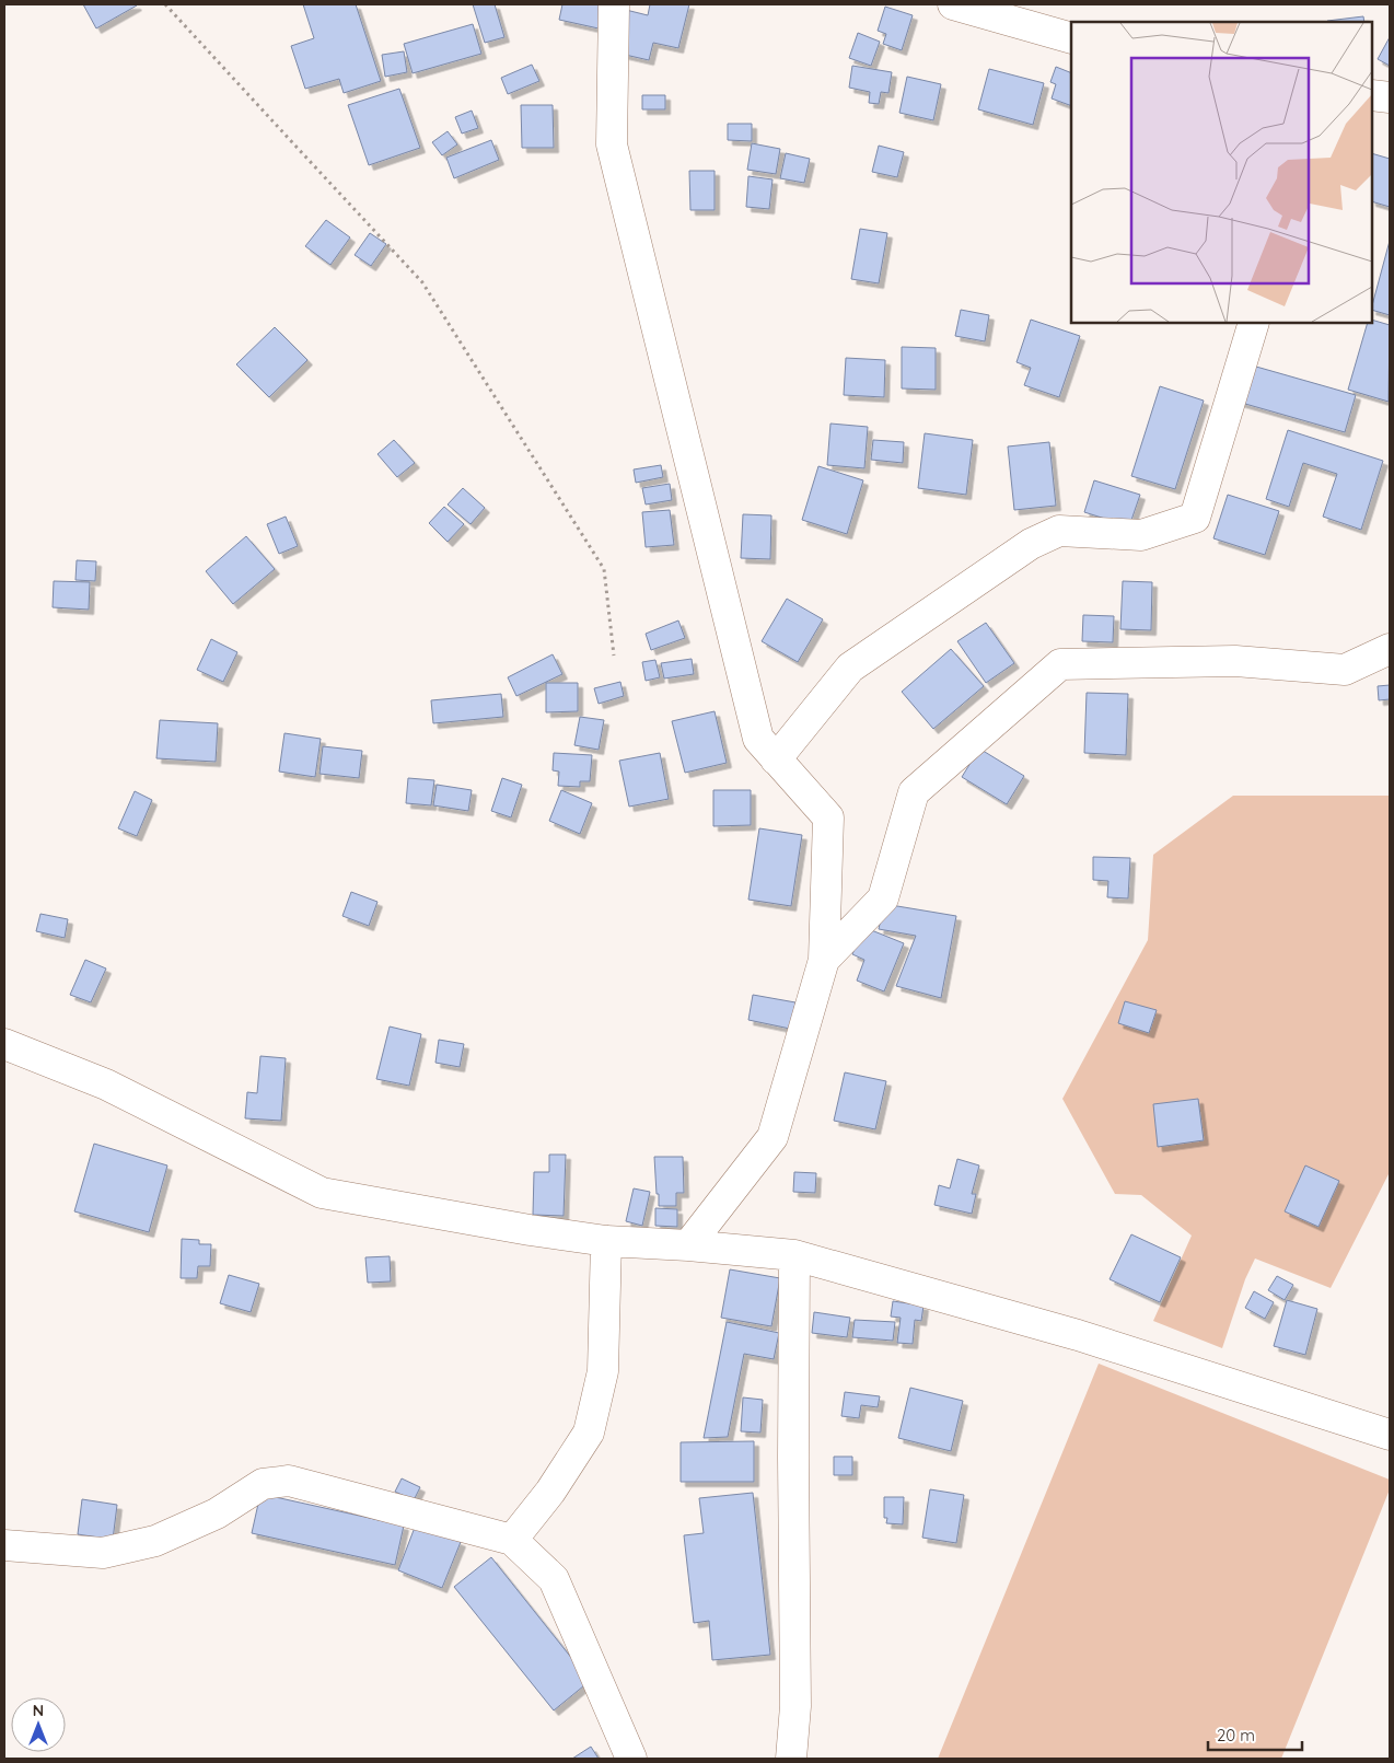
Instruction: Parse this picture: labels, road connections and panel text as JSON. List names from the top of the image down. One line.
{"scale_bar":"20 m","north":"top"}
